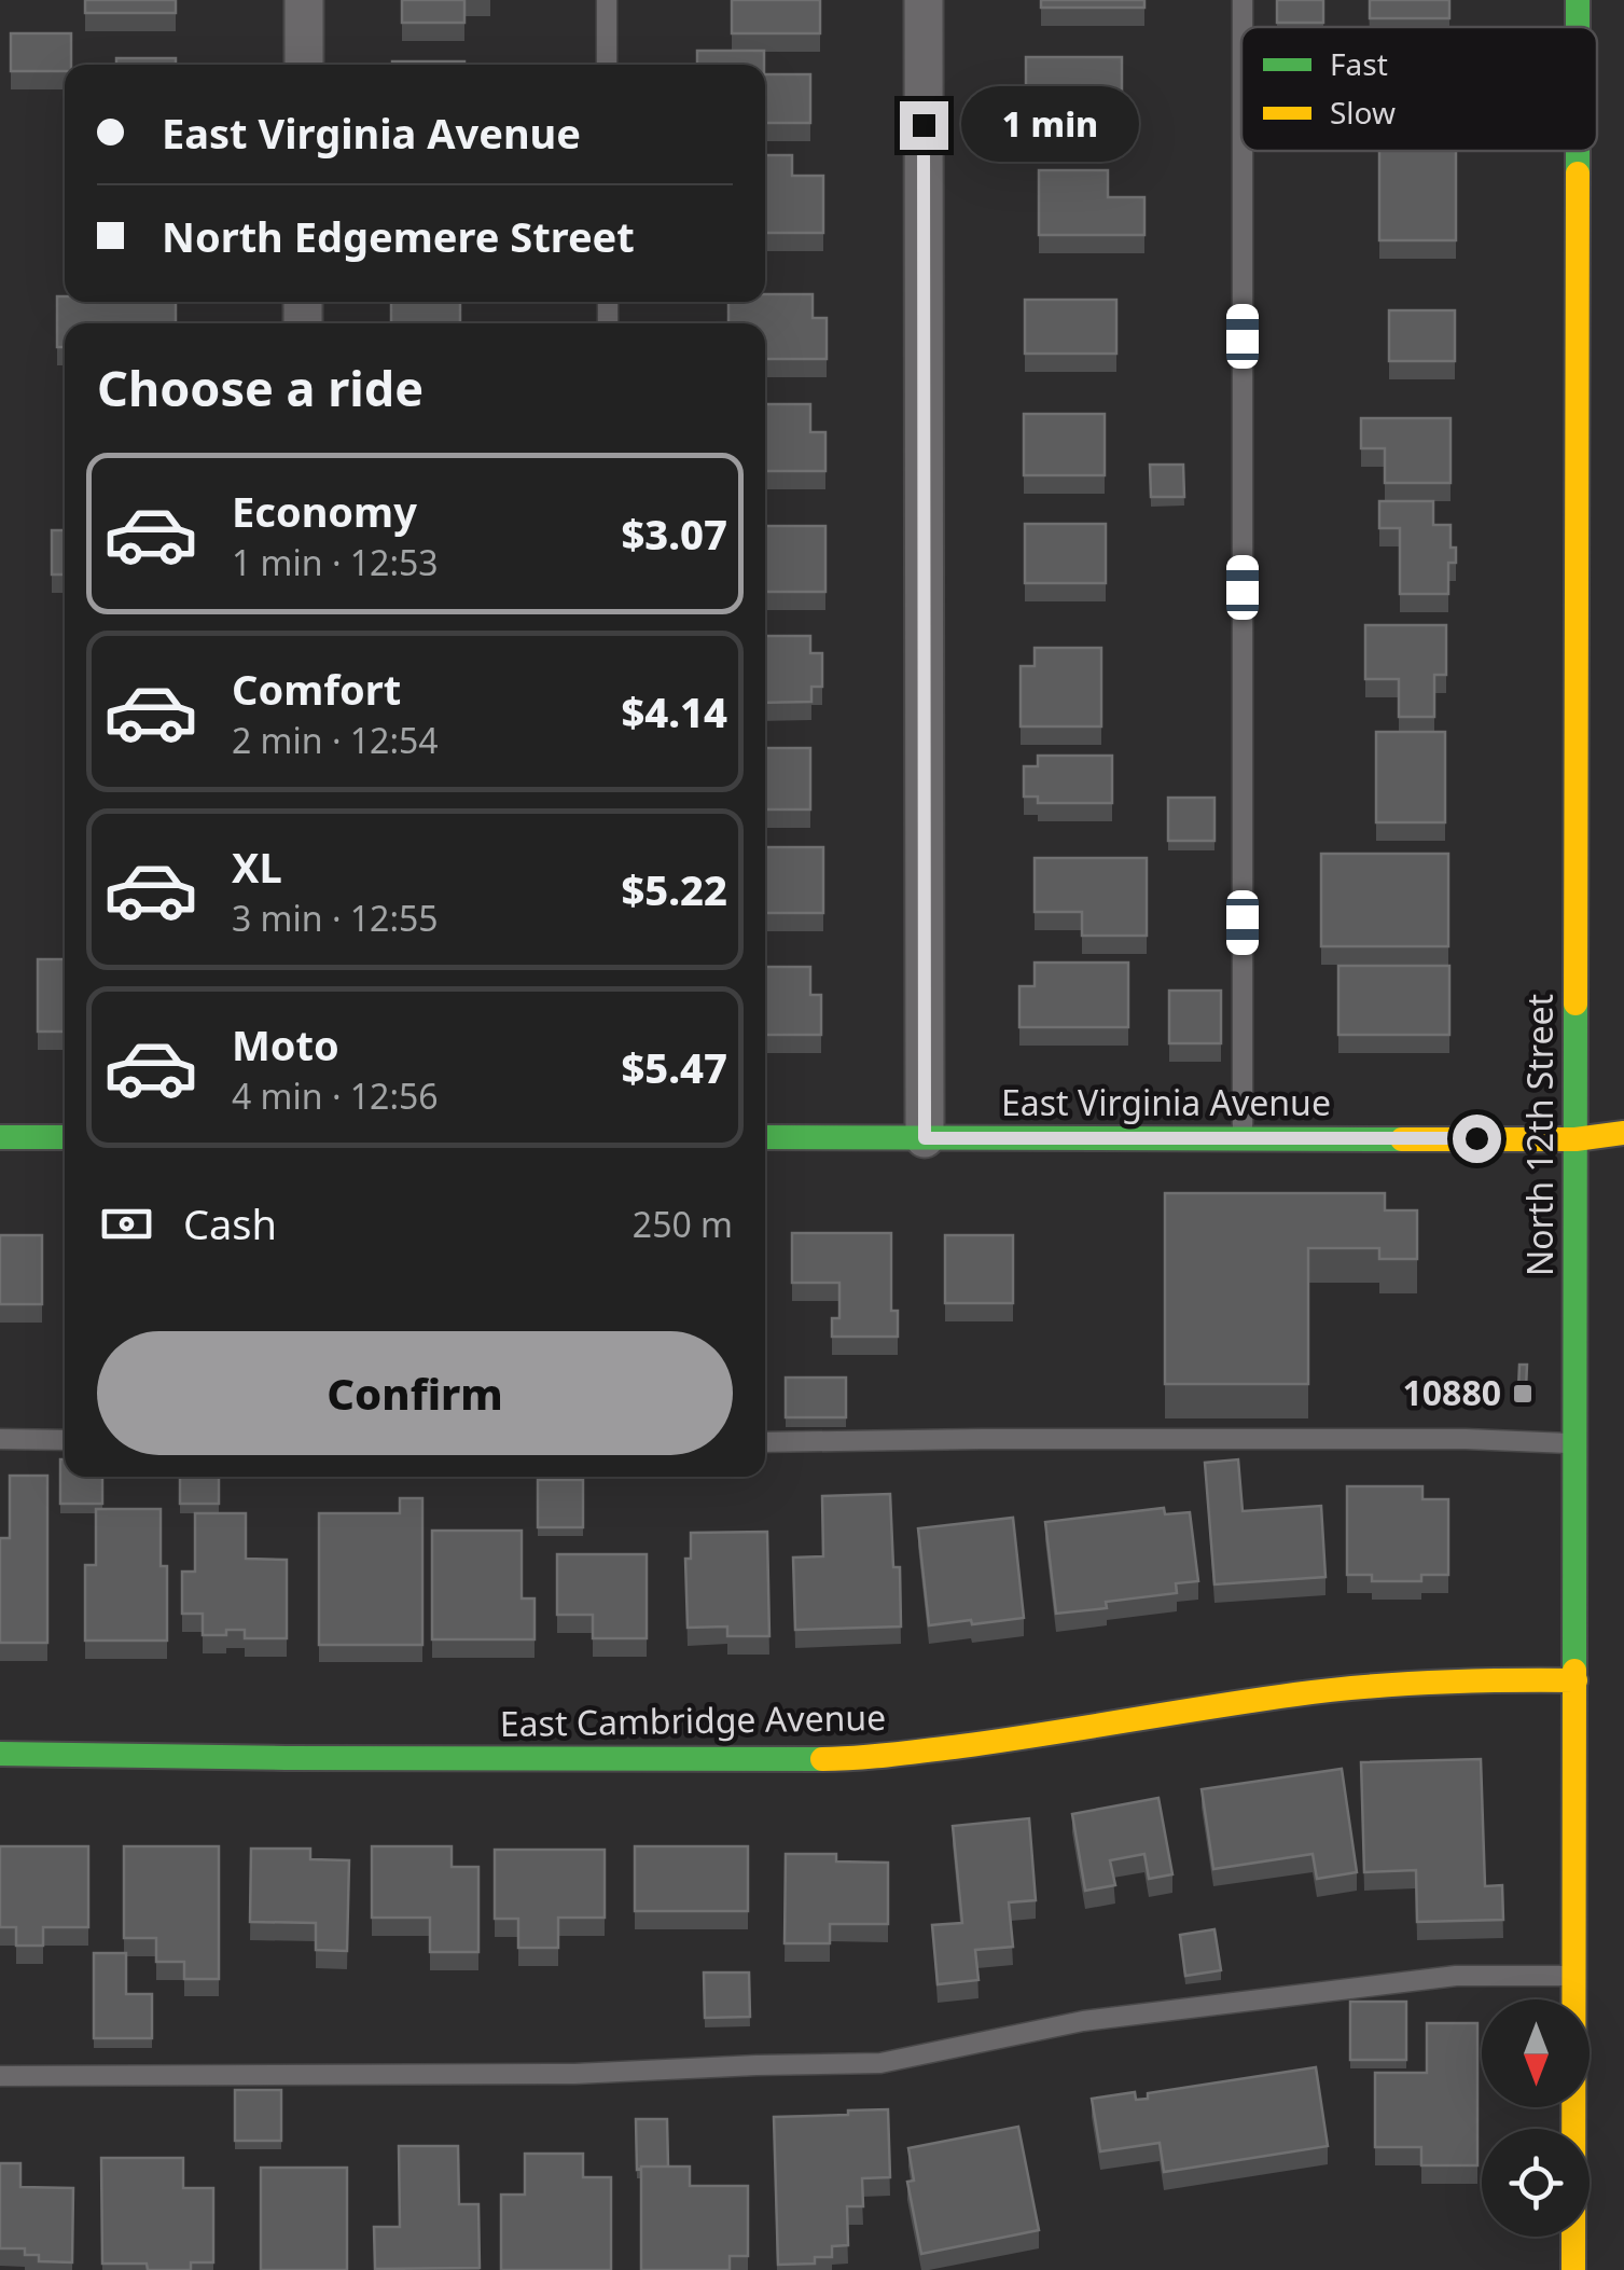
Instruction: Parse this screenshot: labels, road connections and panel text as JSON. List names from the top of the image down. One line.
{"streets":{"street":["East Virginia Avenue","North 12th Street","East Cambridge Avenue"]},"crossings":[["East Virginia Avenue","North 12th Street"],["North 12th Street","East Cambridge Avenue"]],"places":{"transit":["10880"]},"legend":["Fast","Slow"],"north":"bottom","page":{"banner":["East Virginia Avenue","North Edgemere Street"],"bubble":"1 min","heading":"Choose a ride","list":[{"name":"Economy","note":"1 min · 12:53","value":"$3.07"},{"name":"Comfort","note":"2 min · 12:54","value":"$4.14"},{"name":"XL","note":"3 min · 12:55","value":"$5.22"},{"name":"Moto","note":"4 min · 12:56","value":"$5.47"}],"pay":["Cash","250 m"],"buttons":"Confirm"}}
